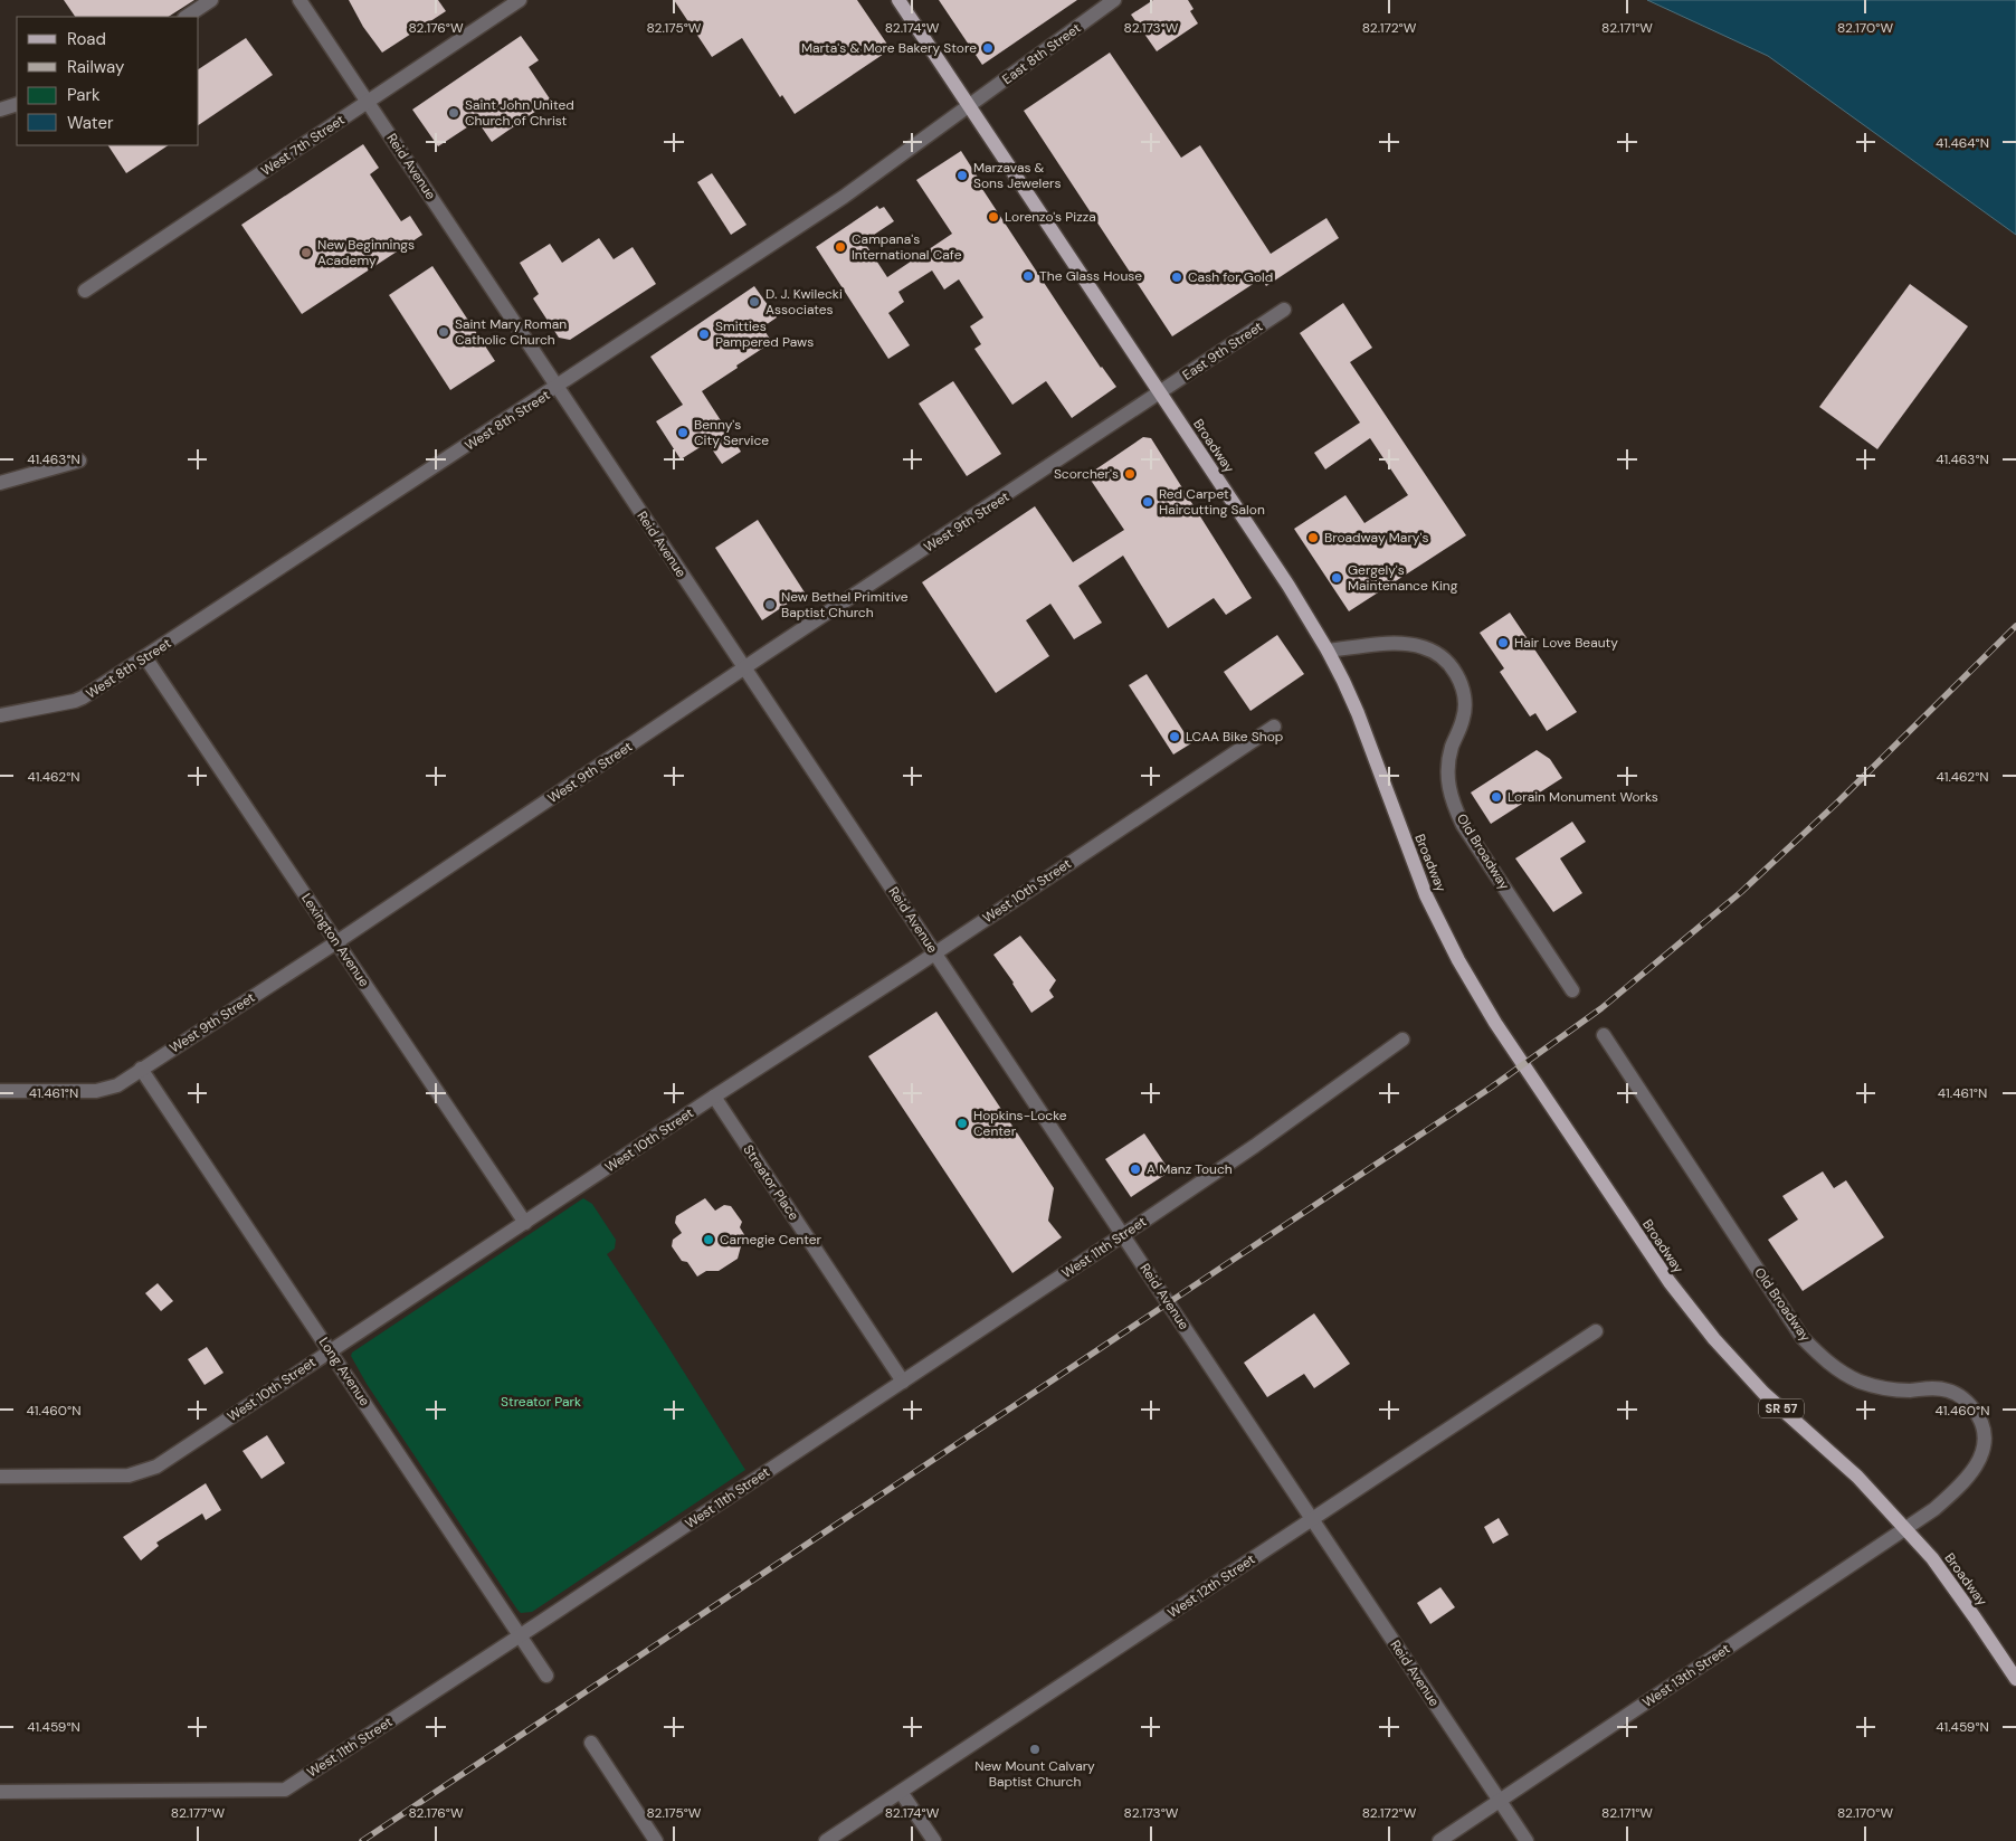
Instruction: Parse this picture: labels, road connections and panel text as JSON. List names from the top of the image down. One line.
{"streets":{"main road":["Broadway","SR 57"],"street":["East 8th Street","West 7th Street","Reid Avenue","East 9th Street","West 8th Street","West 9th Street","Old Broadway","West 10th Street","Lexington Avenue","Streator Place","West 11th Street","Long Avenue","West 12th Street","West 13th Street"]},"crossings":[["East 8th Street","West 8th Street"],["East 8th Street","Broadway"],["West 7th Street","Reid Avenue"],["Reid Avenue","West 8th Street"],["Reid Avenue","West 9th Street"],["Reid Avenue","West 10th Street"],["Reid Avenue","West 11th Street"],["Reid Avenue","West 12th Street"],["Reid Avenue","West 13th Street"],["East 9th Street","Broadway"],["East 9th Street","West 9th Street"],["West 8th Street","Broadway"],["West 8th Street","Lexington Avenue"],["Broadway","West 9th Street"],["Broadway","Old Broadway"],["Broadway","West 13th Street"],["West 9th Street","Lexington Avenue"],["West 9th Street","Long Avenue"],["Old Broadway","West 13th Street"],["West 10th Street","Lexington Avenue"],["West 10th Street","Streator Place"],["West 10th Street","Long Avenue"],["Streator Place","West 11th Street"],["West 11th Street","Long Avenue"]],"parks":["Streator Park"],"places":["Marta's & More Bakery Store","Saint John United Church of Christ","Marzavas & Sons Jewelers","Lorenzo's Pizza","Campana's International Cafe","New Beginnings Academy","The Glass House","Cash for Gold","D. J. Kwilecki Associates","Saint Mary Roman Catholic Church","Smitties Pampered Paws","Benny's City Service","Scorcher's","Red Carpet Haircutting Salon","Broadway Mary's","Gergely's Maintenance King","New Bethel Primitive Baptist Church","Hair Love Beauty","LCAA Bike Shop","Lorain Monument Works","Hopkins-Locke Center","A Manz Touch","Carnegie Center","New Mount Calvary Baptist Church"],"legend":["Road","Railway","Park","Water"],"coordinates":["82.176°W","82.175°W","82.174°W","82.173°W","82.172°W","82.171°W","82.170°W","41.464°N","41.463°N","41.462°N","41.461°N","41.460°N","41.459°N","82.177°W"]}
